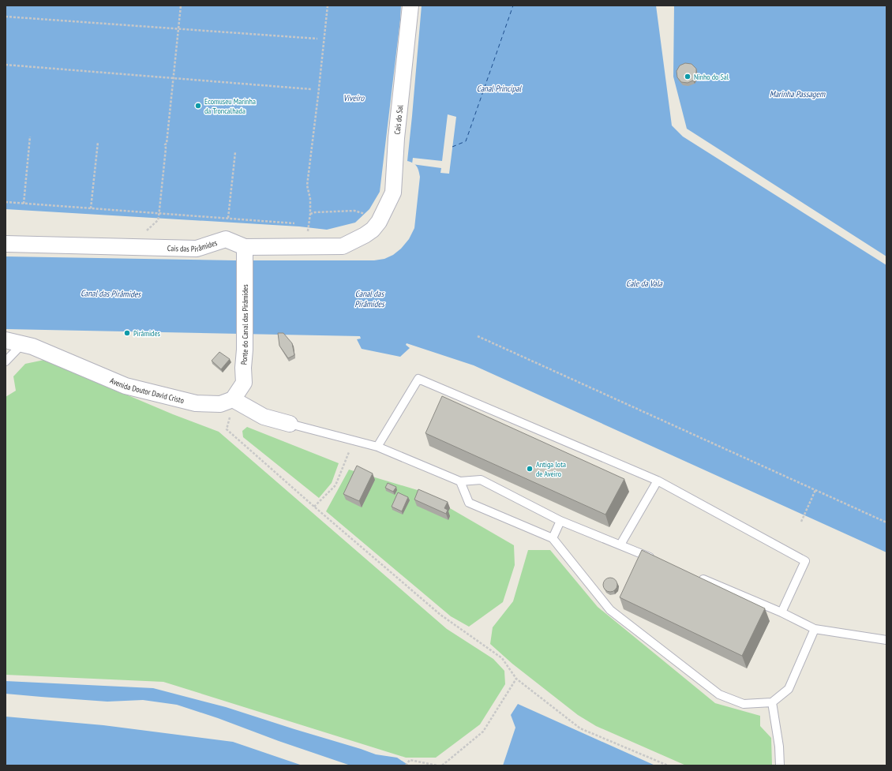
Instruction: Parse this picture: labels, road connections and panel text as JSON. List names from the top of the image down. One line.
{"streets":{"street":["Cais do Sal","Cais das Pirâmides","Ponte do Canal das Pirâmides","Avenida Doutor David Cristo"]},"crossings":[["Cais do Sal","Cais das Pirâmides"],["Cais das Pirâmides","Ponte do Canal das Pirâmides"],["Ponte do Canal das Pirâmides","Avenida Doutor David Cristo"]],"water":["Canal Principal","Marinha Passagem","Viveiro","Cale da Vala","Canal das Pirâmides"],"places":["Ninho do Sal","Ecomuseu Marinha da Troncalhada","Pirâmides","Antiga lota de Aveiro"]}
